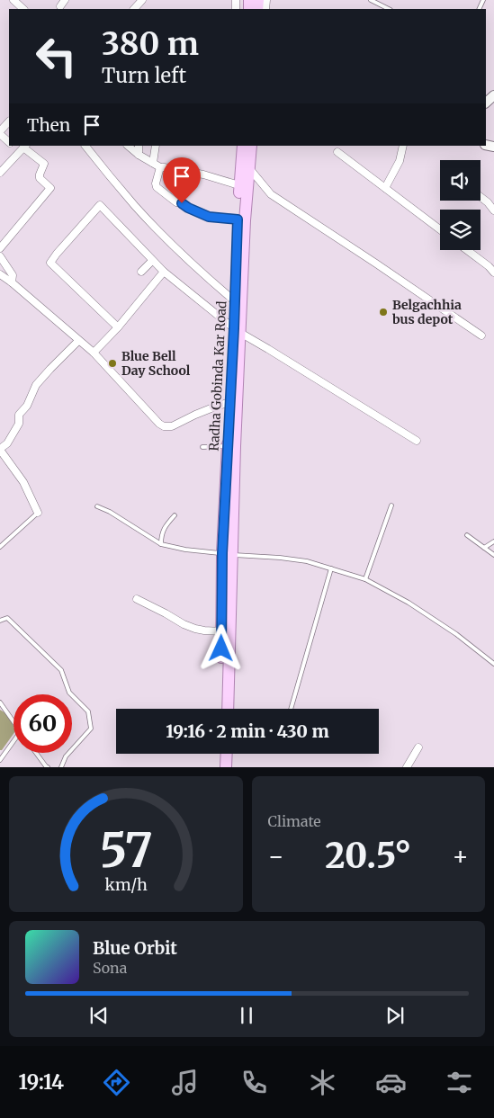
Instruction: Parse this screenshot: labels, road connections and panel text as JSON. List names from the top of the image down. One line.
{"streets":{"main road":["Radha Gobinda Kar Road"]},"places":["Belgachhia bus depot","Blue Bell Day School"],"page":{"turn":["380 m","Turn left"],"then":"Then","limit":"60","trip":"19:16 · 2 min · 430 m","tile":"Climate","heat":["−","20.5°","+"],"song":["Blue Orbit","Sona"],"tabs":"19:14","gauge":["57","km/h"]}}
